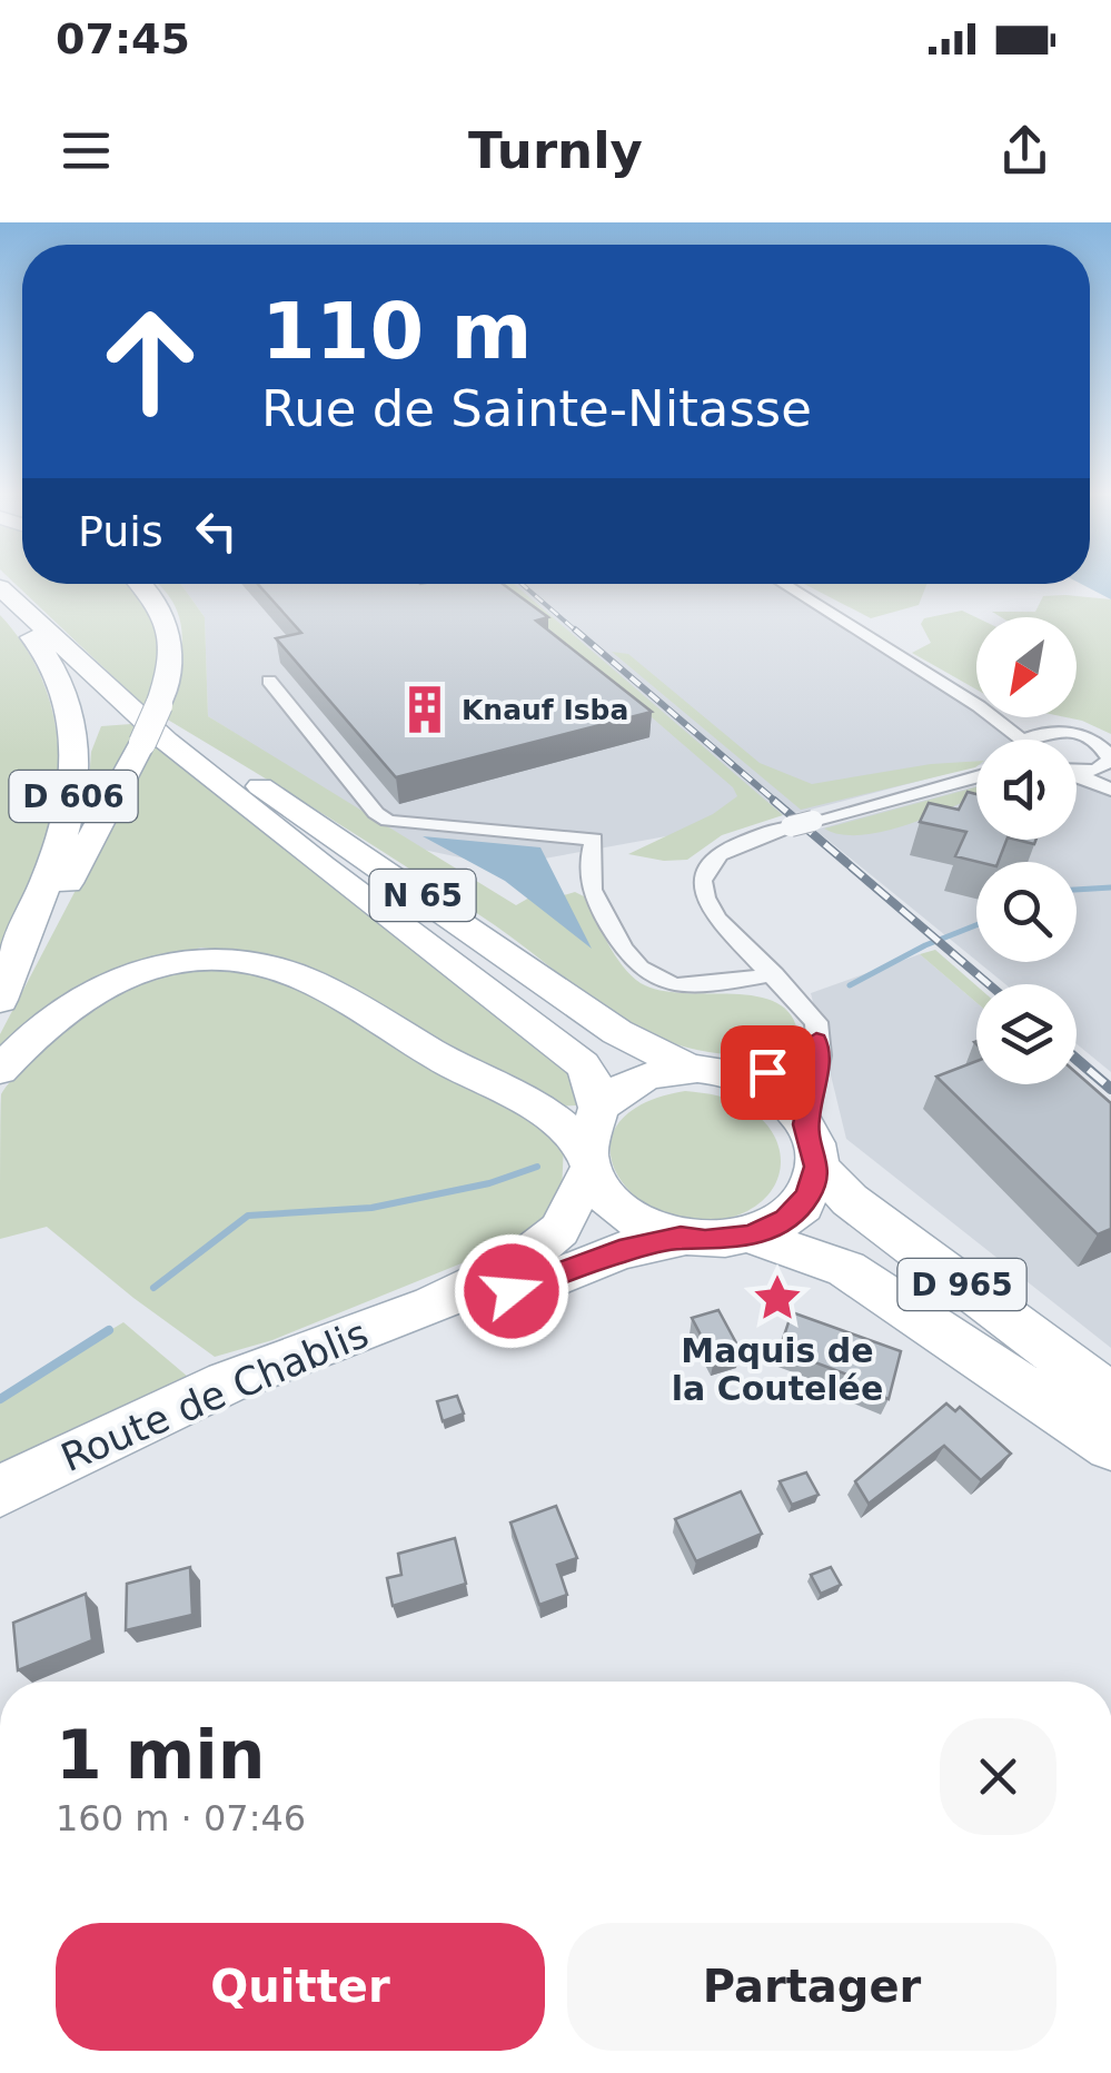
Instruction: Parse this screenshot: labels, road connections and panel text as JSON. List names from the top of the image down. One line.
{"streets":{"main road":["D 606","N 65","D 965","Route de Chablis"]},"crossings":[["D 606","N 65"],["N 65","D 965"]],"places":{"building":["Knauf Isba"],"place":["Maquis de la Coutelée"]},"north":"bottom left","page":{"status":"07:45","header":"Turnly","turn":["110 m","Rue de Sainte-Nitasse"],"then":"Puis","heading":["1 min","160 m · 07:46"],"buttons":["Quitter","Partager"]}}
